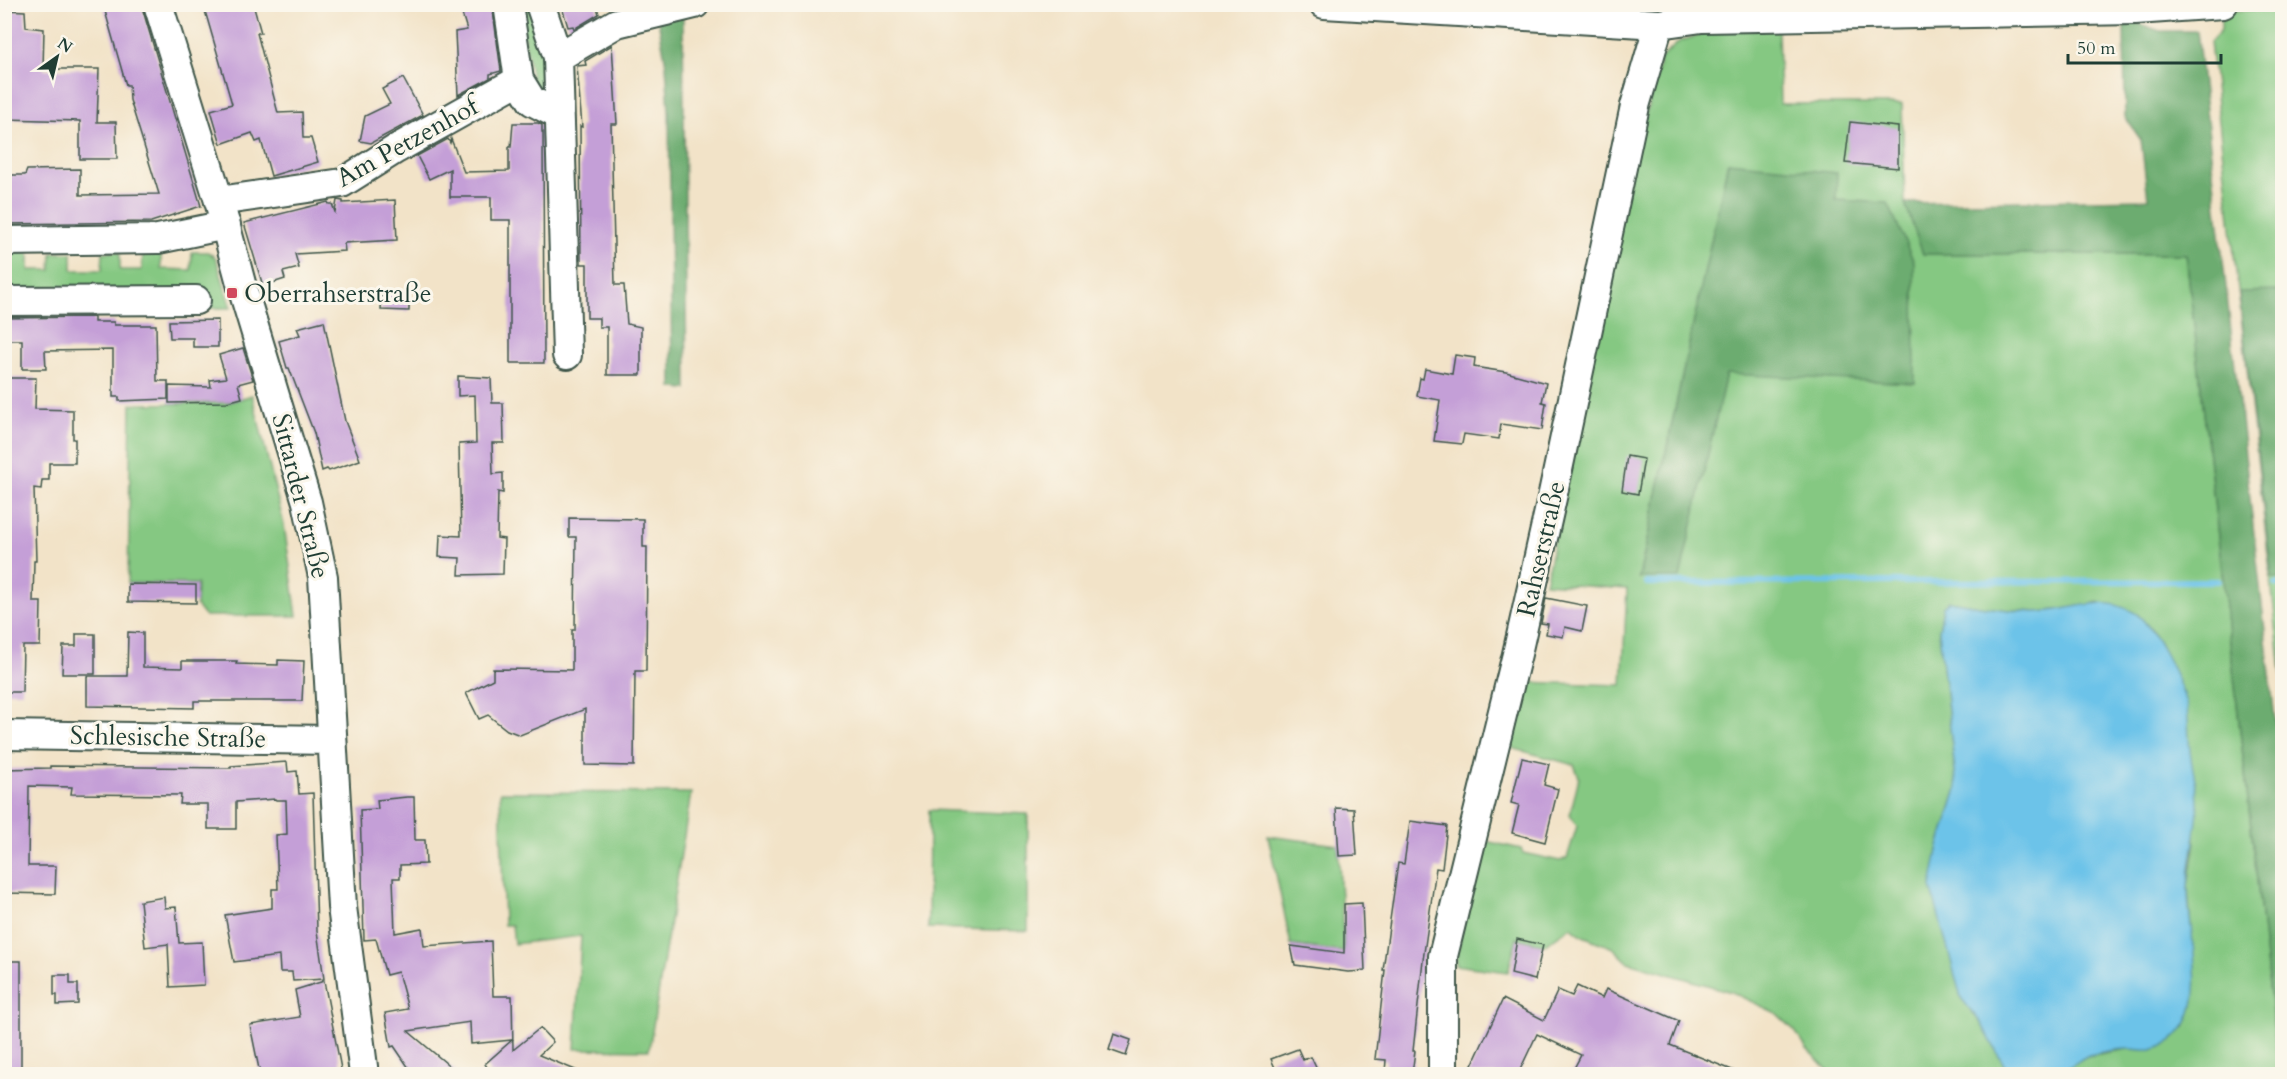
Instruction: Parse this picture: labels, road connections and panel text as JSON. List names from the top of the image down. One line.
{"streets":{"street":["Am Petzenhof","Sittarder Straße","Rahserstraße","Schlesische Straße"]},"crossings":[["Am Petzenhof","Sittarder Straße"],["Sittarder Straße","Schlesische Straße"]],"places":{"transit":["Oberrahserstraße"]},"scale_bar":"50 m","north":"top right"}
